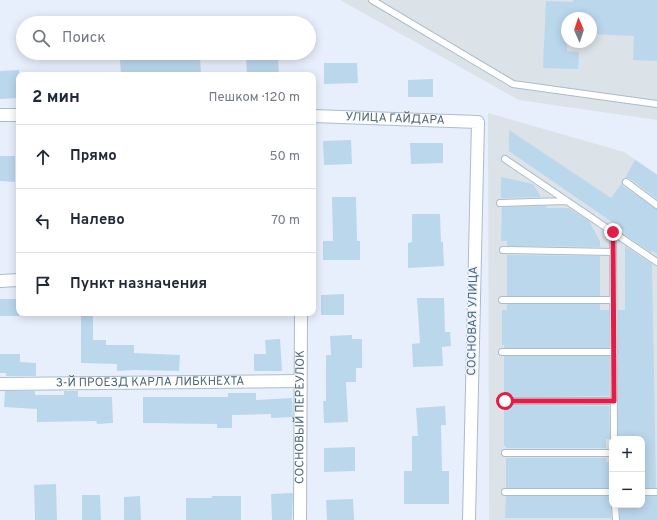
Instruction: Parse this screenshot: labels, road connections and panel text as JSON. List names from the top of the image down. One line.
{"streets":{"street":["УЛИЦА ГАЙДАРА","СОСНОВАЯ УЛИЦА","3-Й ПРОЕЗД КАРЛА ЛИБКНЕХТА","СОСНОВЫЙ ПЕРЕУЛОК"]},"crossings":[["УЛИЦА ГАЙДАРА","СОСНОВАЯ УЛИЦА"],["3-Й ПРОЕЗД КАРЛА ЛИБКНЕХТА","СОСНОВЫЙ ПЕРЕУЛОК"]],"north":"top","page":{"search":"Поиск","heading":["2 мин","Пешком · 120 m"],"list":[["Прямо","50 m"],["Налево","70 m"],"Пункт назначения"],"map_buttons":["+","−"]}}
